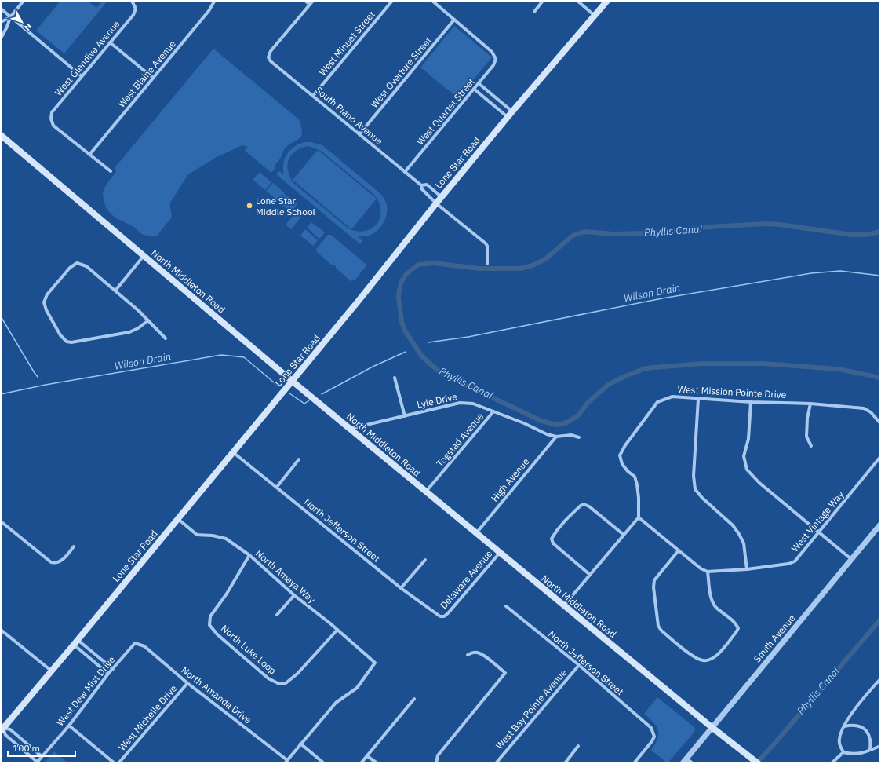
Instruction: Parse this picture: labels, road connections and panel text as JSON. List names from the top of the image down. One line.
{"streets":{"main road":["Lone Star Road","North Middleton Road"],"street":["West Minuet Street","West Glendive Avenue","West Overture Street","West Blaine Avenue","West Quartet Street","South Piano Avenue","West Mission Pointe Drive","Lyle Drive","Togstad Avenue","High Avenue","West Vintage Way","North Jefferson Street","North Amaya Way","Delaware Avenue","Smith Avenue","North Luke Loop","West Dew Mist Drive","North Amanda Drive","West Bay Pointe Avenue","West Michelle Drive"]},"crossings":[["West Minuet Street","South Piano Avenue"],["West Glendive Avenue","West Blaine Avenue"],["West Overture Street","West Quartet Street"],["West Overture Street","South Piano Avenue"],["West Quartet Street","South Piano Avenue"],["South Piano Avenue","Lone Star Road"],["Lone Star Road","North Middleton Road"],["Lone Star Road","North Jefferson Street"],["Lone Star Road","North Amaya Way"],["North Middleton Road","Lyle Drive"],["North Middleton Road","Togstad Avenue"],["North Middleton Road","High Avenue"],["North Middleton Road","Delaware Avenue"],["North Middleton Road","Smith Avenue"],["Lyle Drive","Togstad Avenue"],["Lyle Drive","High Avenue"],["North Jefferson Street","Delaware Avenue"],["North Jefferson Street","West Bay Pointe Avenue"],["North Amaya Way","North Luke Loop"],["West Dew Mist Drive","North Amanda Drive"],["North Amanda Drive","West Michelle Drive"]],"water":["Phyllis Canal","Wilson Drain"],"places":["Lone Star Middle School"],"scale_bar":"100 m","north":"bottom right"}
